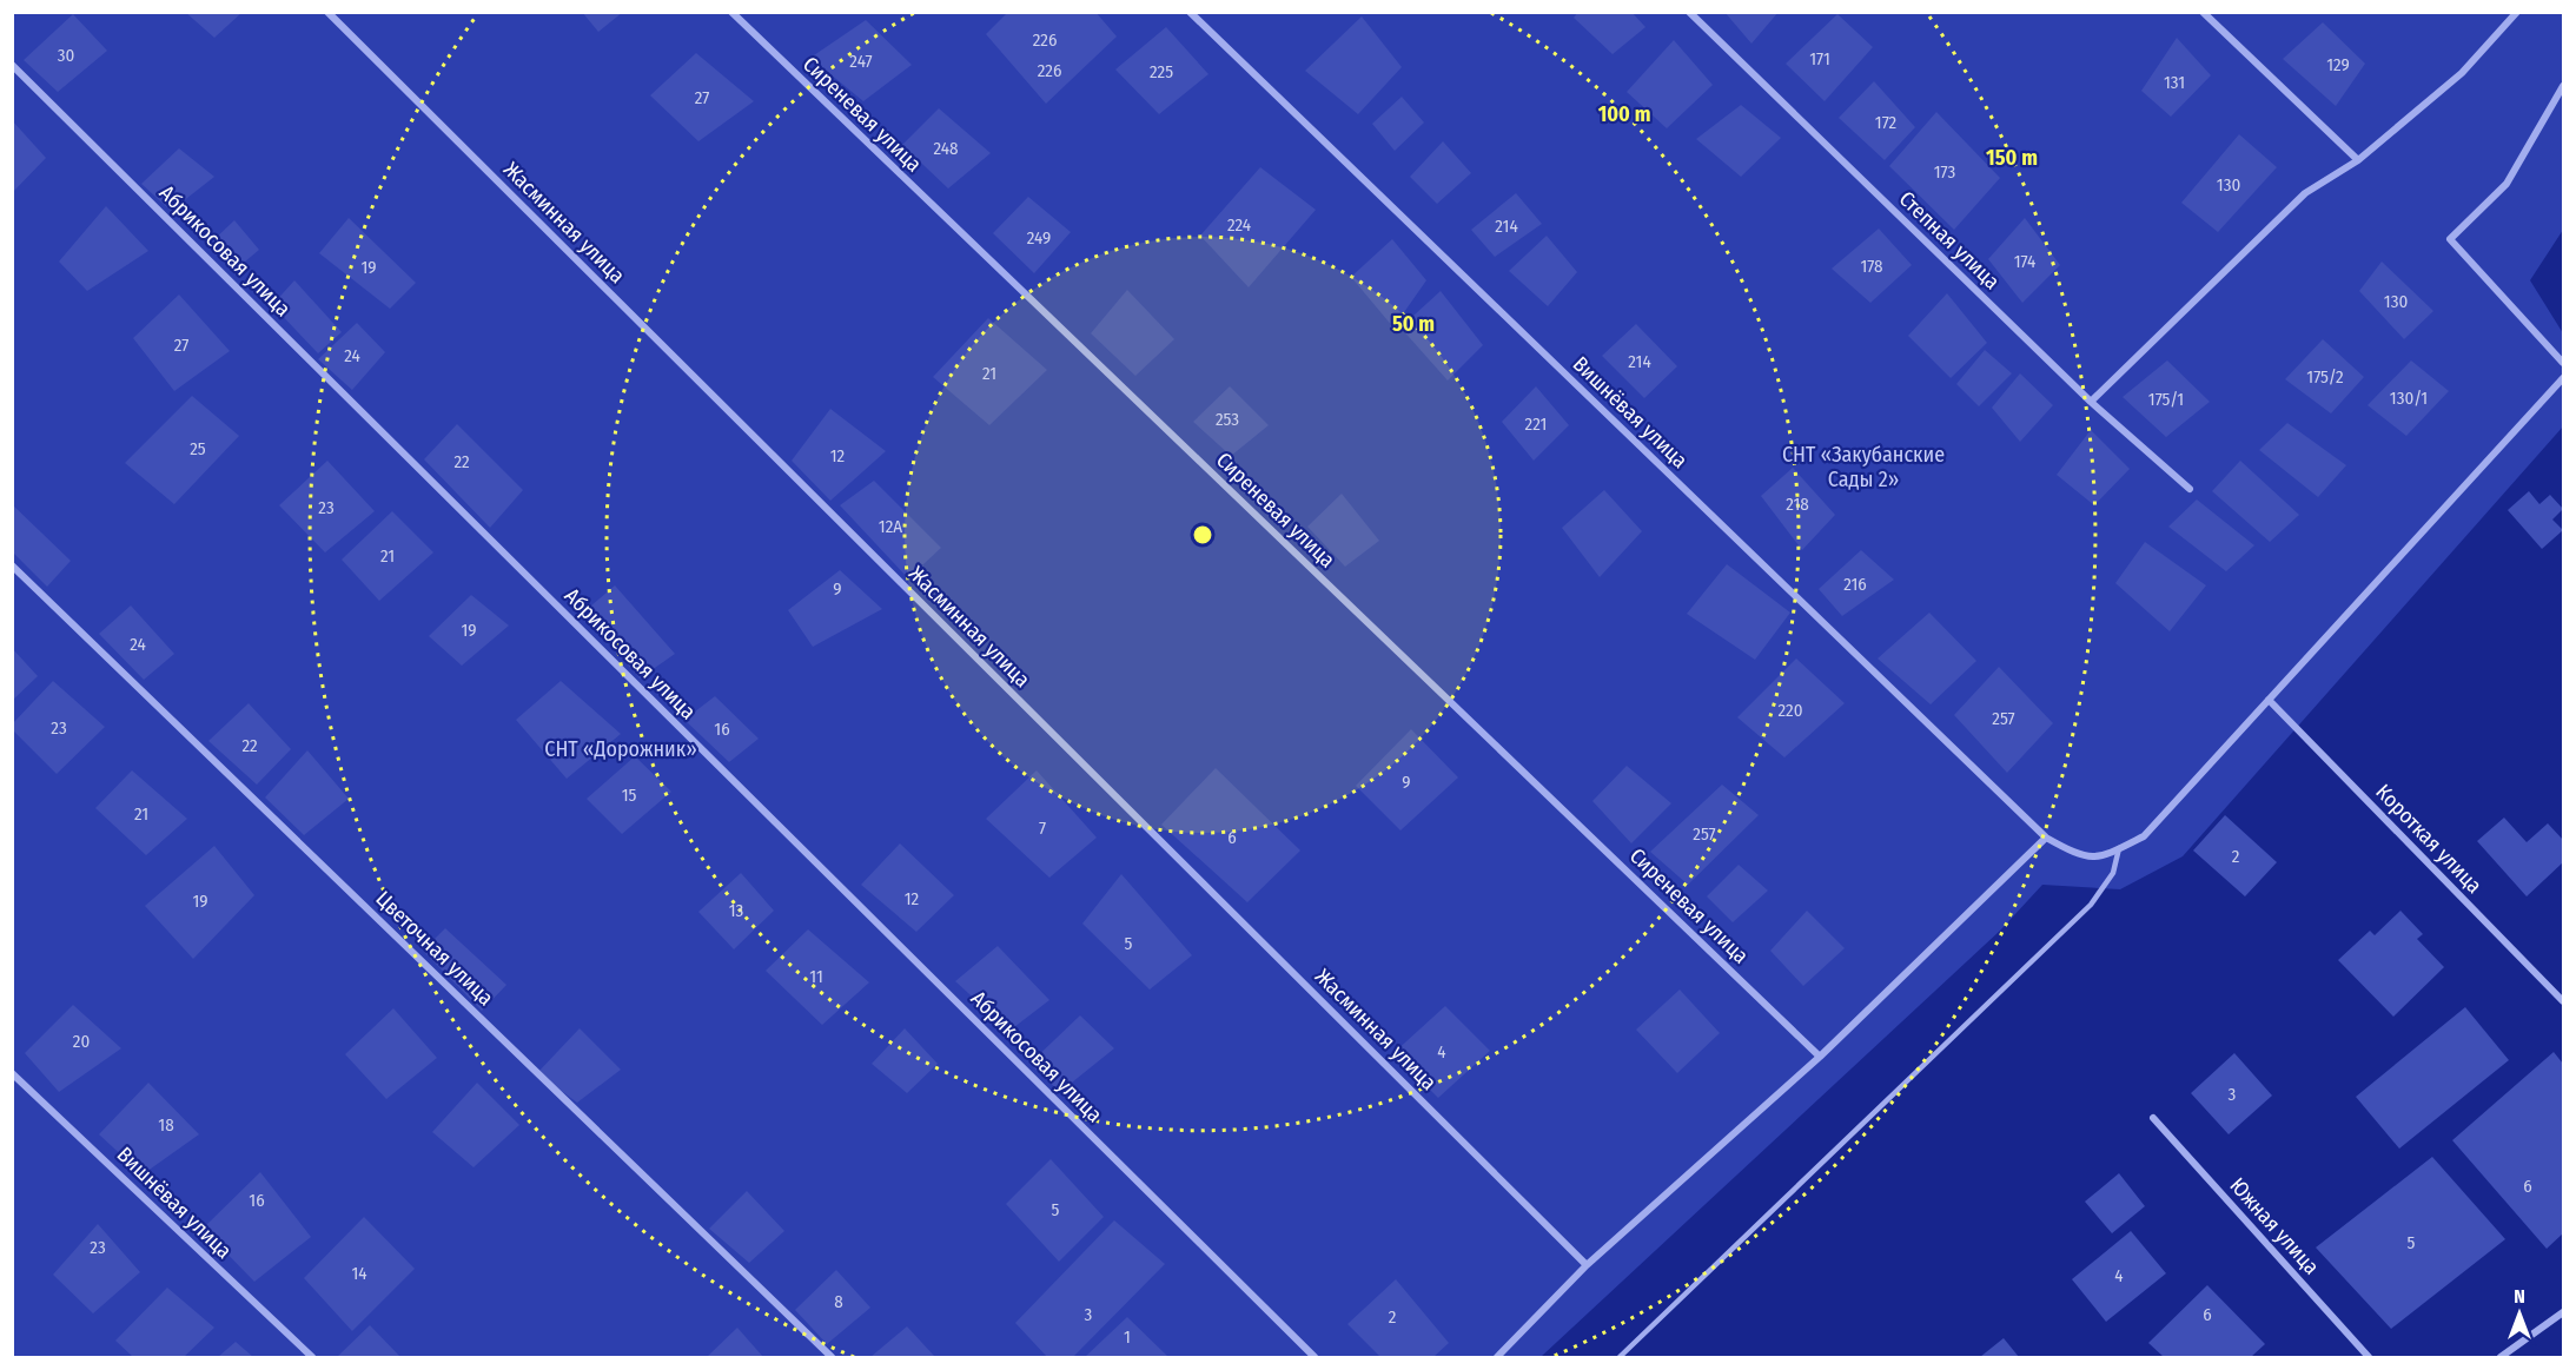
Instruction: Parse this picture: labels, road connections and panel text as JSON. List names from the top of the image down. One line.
{"streets":{"street":["Сиреневая улица","Жасминная улица","Степная улица","Абрикосовая улица","Вишнёвая улица","Короткая улица","Цветочная улица","Южная улица"]},"crossings":[["Вишнёвая улица","Короткая улица"]],"parks":["СНТ «Закубанские Сады 2»","СНТ «Дорожник»"],"house_numbers":["226","30","171","247","129","226","225","131","27","172","248","173","130","224","214","249","174","178","19","130","27","24","214","21","175/2","130/1","175/1","253","221","25","12","22","218","23","12А","21","216","9","19","24","220","257","23","16","22","9","15","21","7","257","6","2","12","19","13","5","11","20","4","3","18","6","16","5","5","23","14","4","8","3","6","2","1"],"north":"top","rings":["100 m","150 m","50 m"]}
